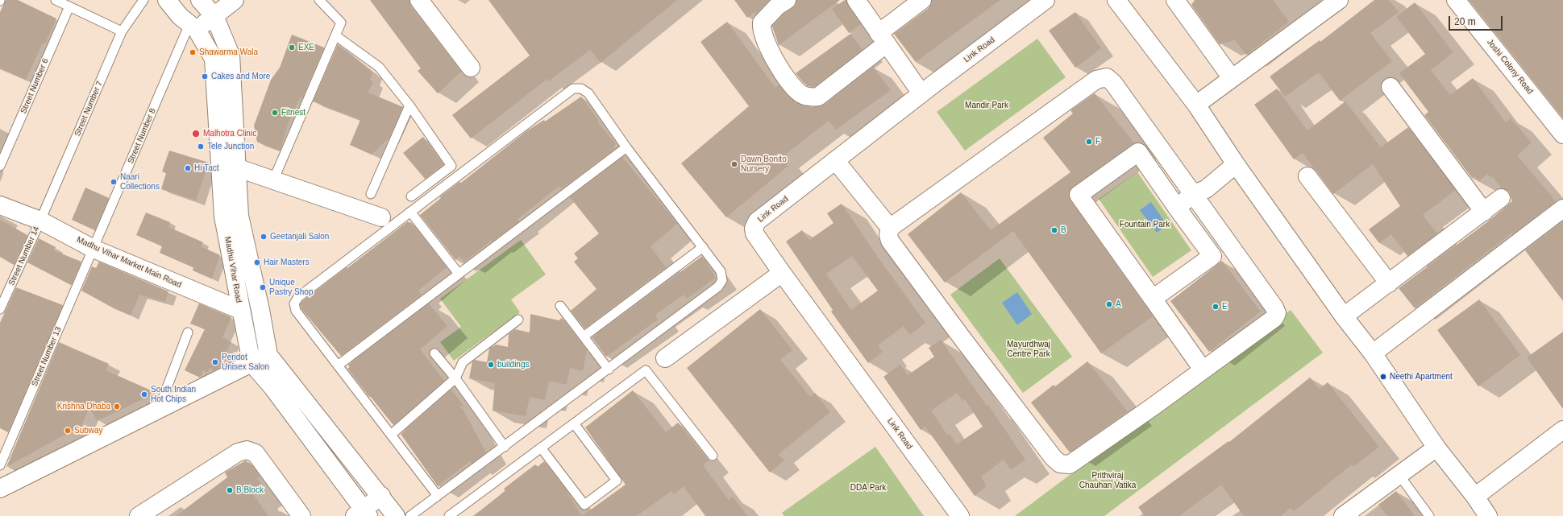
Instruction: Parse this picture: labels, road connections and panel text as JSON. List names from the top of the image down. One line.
{"streets":{"street":["Link Road","Joshi Colony Road","Madhu Vihar Market Main Road","Madhu Vihar Road"],"lane":["Street Number 6","Street Number 7","Street Number 8","Street Number 14","Street Number 13"]},"crossings":[["Street Number 7","Street Number 14"],["Street Number 7","Madhu Vihar Market Main Road"],["Street Number 8","Madhu Vihar Market Main Road"],["Street Number 8","Madhu Vihar Road"],["Street Number 8","Street Number 13"],["Street Number 14","Madhu Vihar Market Main Road"],["Madhu Vihar Market Main Road","Madhu Vihar Road"],["Madhu Vihar Market Main Road","Street Number 13"]],"parks":["Mandir Park","Fountain Park","Mayurdhwaj Centre Park","Prithviraj Chauhan Vatika","DDA Park"],"places":["EXE","Shawarma Wala","Cakes and More","Fitnest","Malhotra Clinic","F","Tele Junction","Dawn Bonito Nursery","Hi Tact","Naari Collections","B","Geetanjali Salon","Hair Masters","Unique Pastry Shop","A","E","Peridot Unisex Salon","buildings","Neethi Apartment","South Indian Hot Chips","Krishna Dhaba","Subway","B Block"],"scale_bar":"20 m"}
